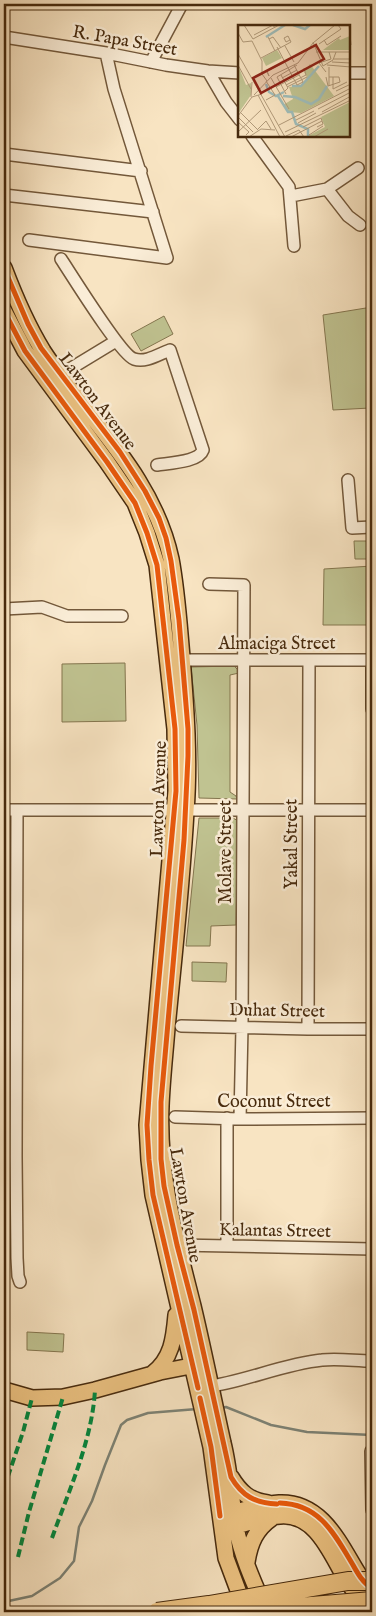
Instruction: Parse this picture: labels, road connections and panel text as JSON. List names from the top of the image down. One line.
{"streets":{"main road":["Lawton Avenue"],"street":["R. Papa Street","Almaciga Street","Yakal Street","Molave Street","Duhat Street","Coconut Street","Kalantas Street"]},"crossings":[["Lawton Avenue","Almaciga Street"],["Lawton Avenue","Kalantas Street"],["Almaciga Street","Yakal Street"],["Almaciga Street","Molave Street"],["Yakal Street","Duhat Street"],["Molave Street","Duhat Street"],["Molave Street","Coconut Street"]]}
